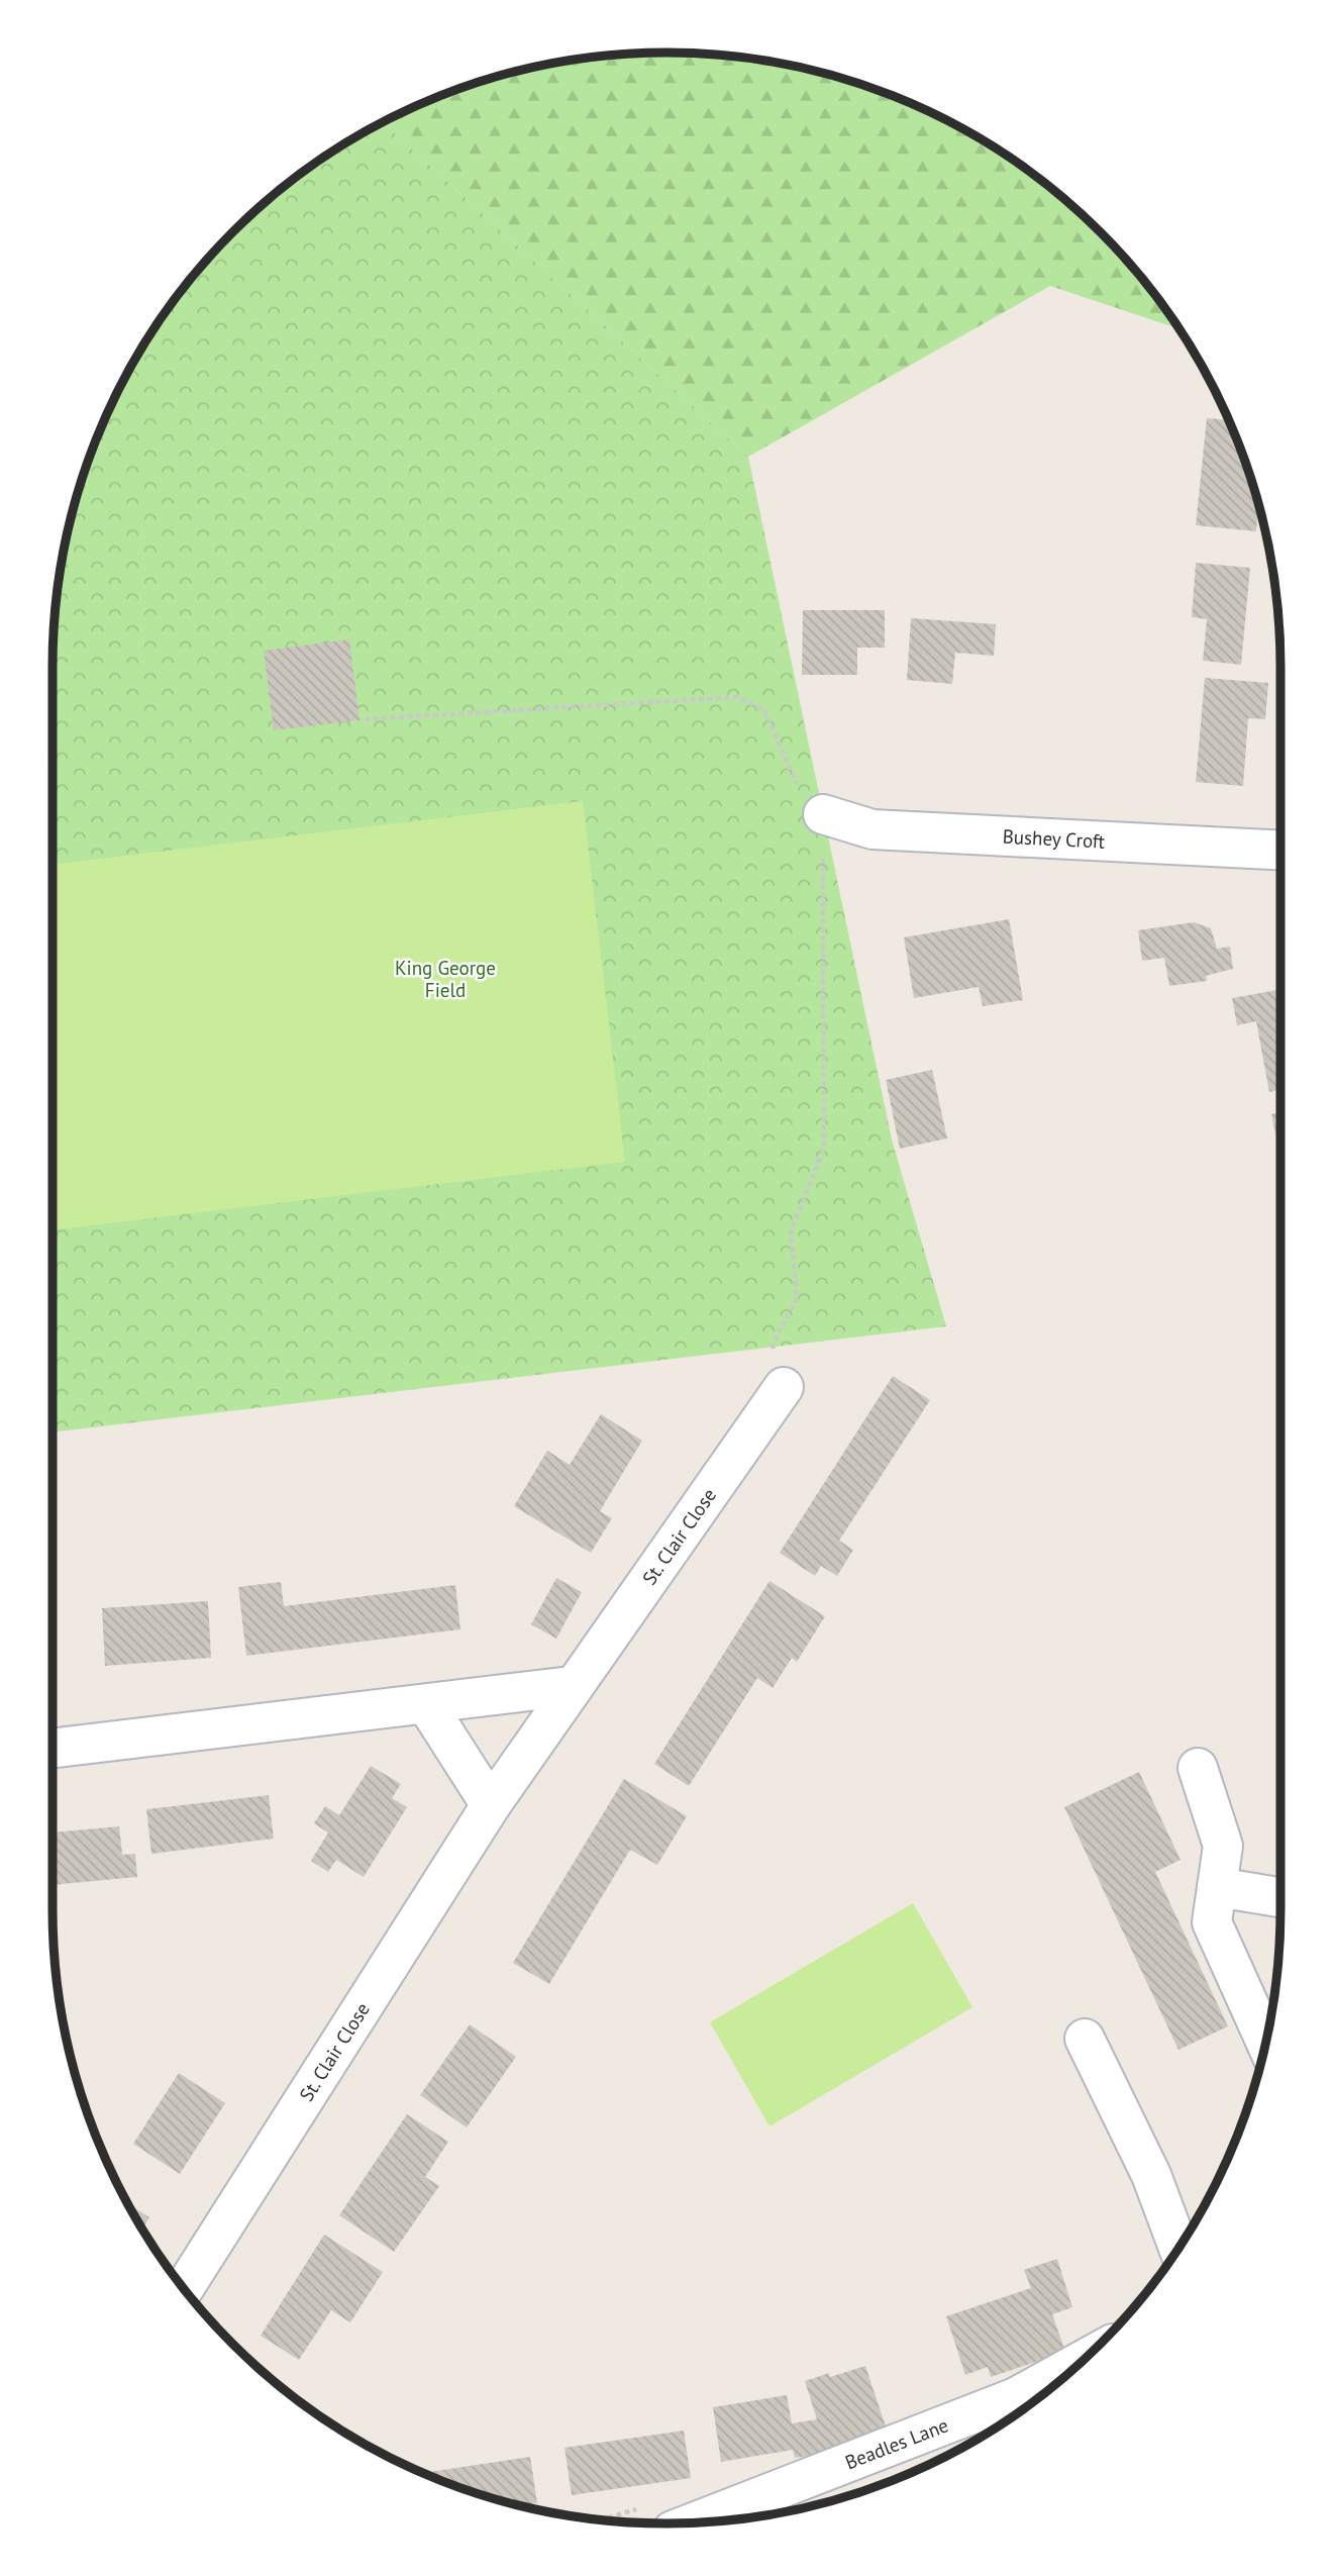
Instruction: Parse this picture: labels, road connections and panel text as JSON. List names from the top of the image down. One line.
{"streets":{"street":["Bushey Croft","St. Clair Close","Beadles Lane"]},"parks":["King George Field"]}
